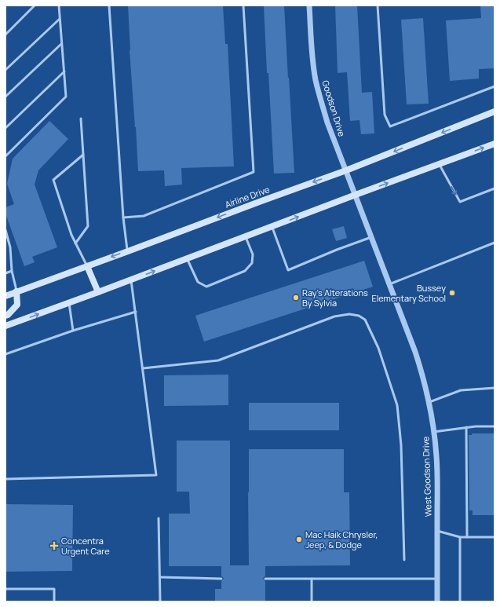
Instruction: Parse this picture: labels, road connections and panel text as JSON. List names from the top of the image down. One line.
{"streets":{"main road":["Airline Drive"],"street":["Goodson Drive","West Goodson Drive"]},"crossings":[["Goodson Drive","Airline Drive"],["Goodson Drive","West Goodson Drive"]],"places":{"other":["Bussey Elementary School","Ray's Alterations By Sylvia","Mac Haik Chrysler, Jeep, & Dodge"],"health":["Concentra Urgent Care"]}}
